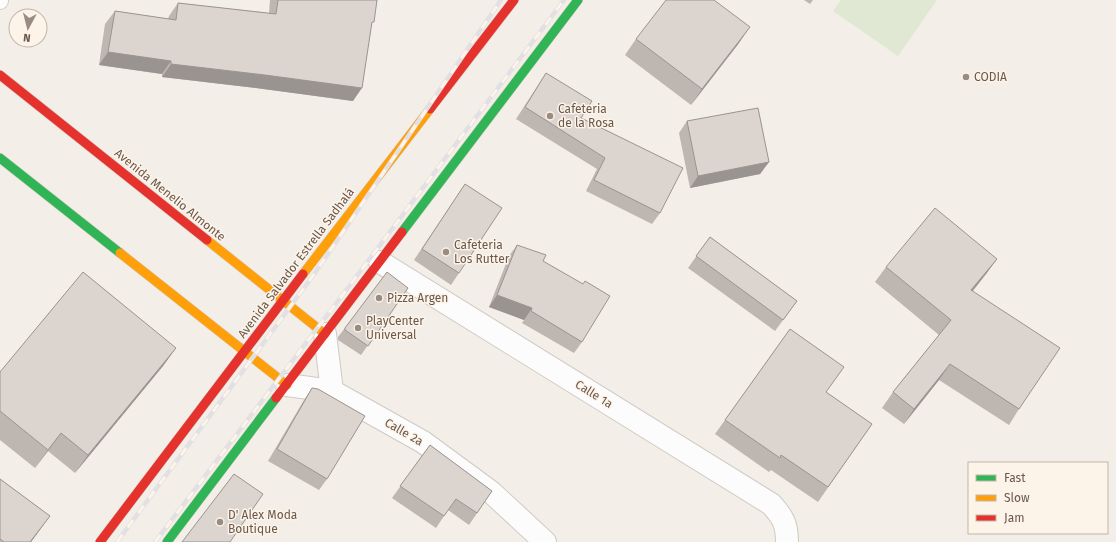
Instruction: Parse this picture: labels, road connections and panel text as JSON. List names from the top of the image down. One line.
{"streets":{"main road":["Avenida Menelio Almonte","Avenida Salvador Estrella Sadhalá"],"street":["Calle 1a","Calle 2a"]},"crossings":[["Avenida Menelio Almonte","Avenida Salvador Estrella Sadhalá"]],"places":["CODIA","Cafeteria de la Rosa","Cafeteria Los Rutter","Pizza Argen","PlayCenter Universal","D' Alex Moda Boutique"],"legend":["Fast","Slow","Jam"],"north":"bottom"}
